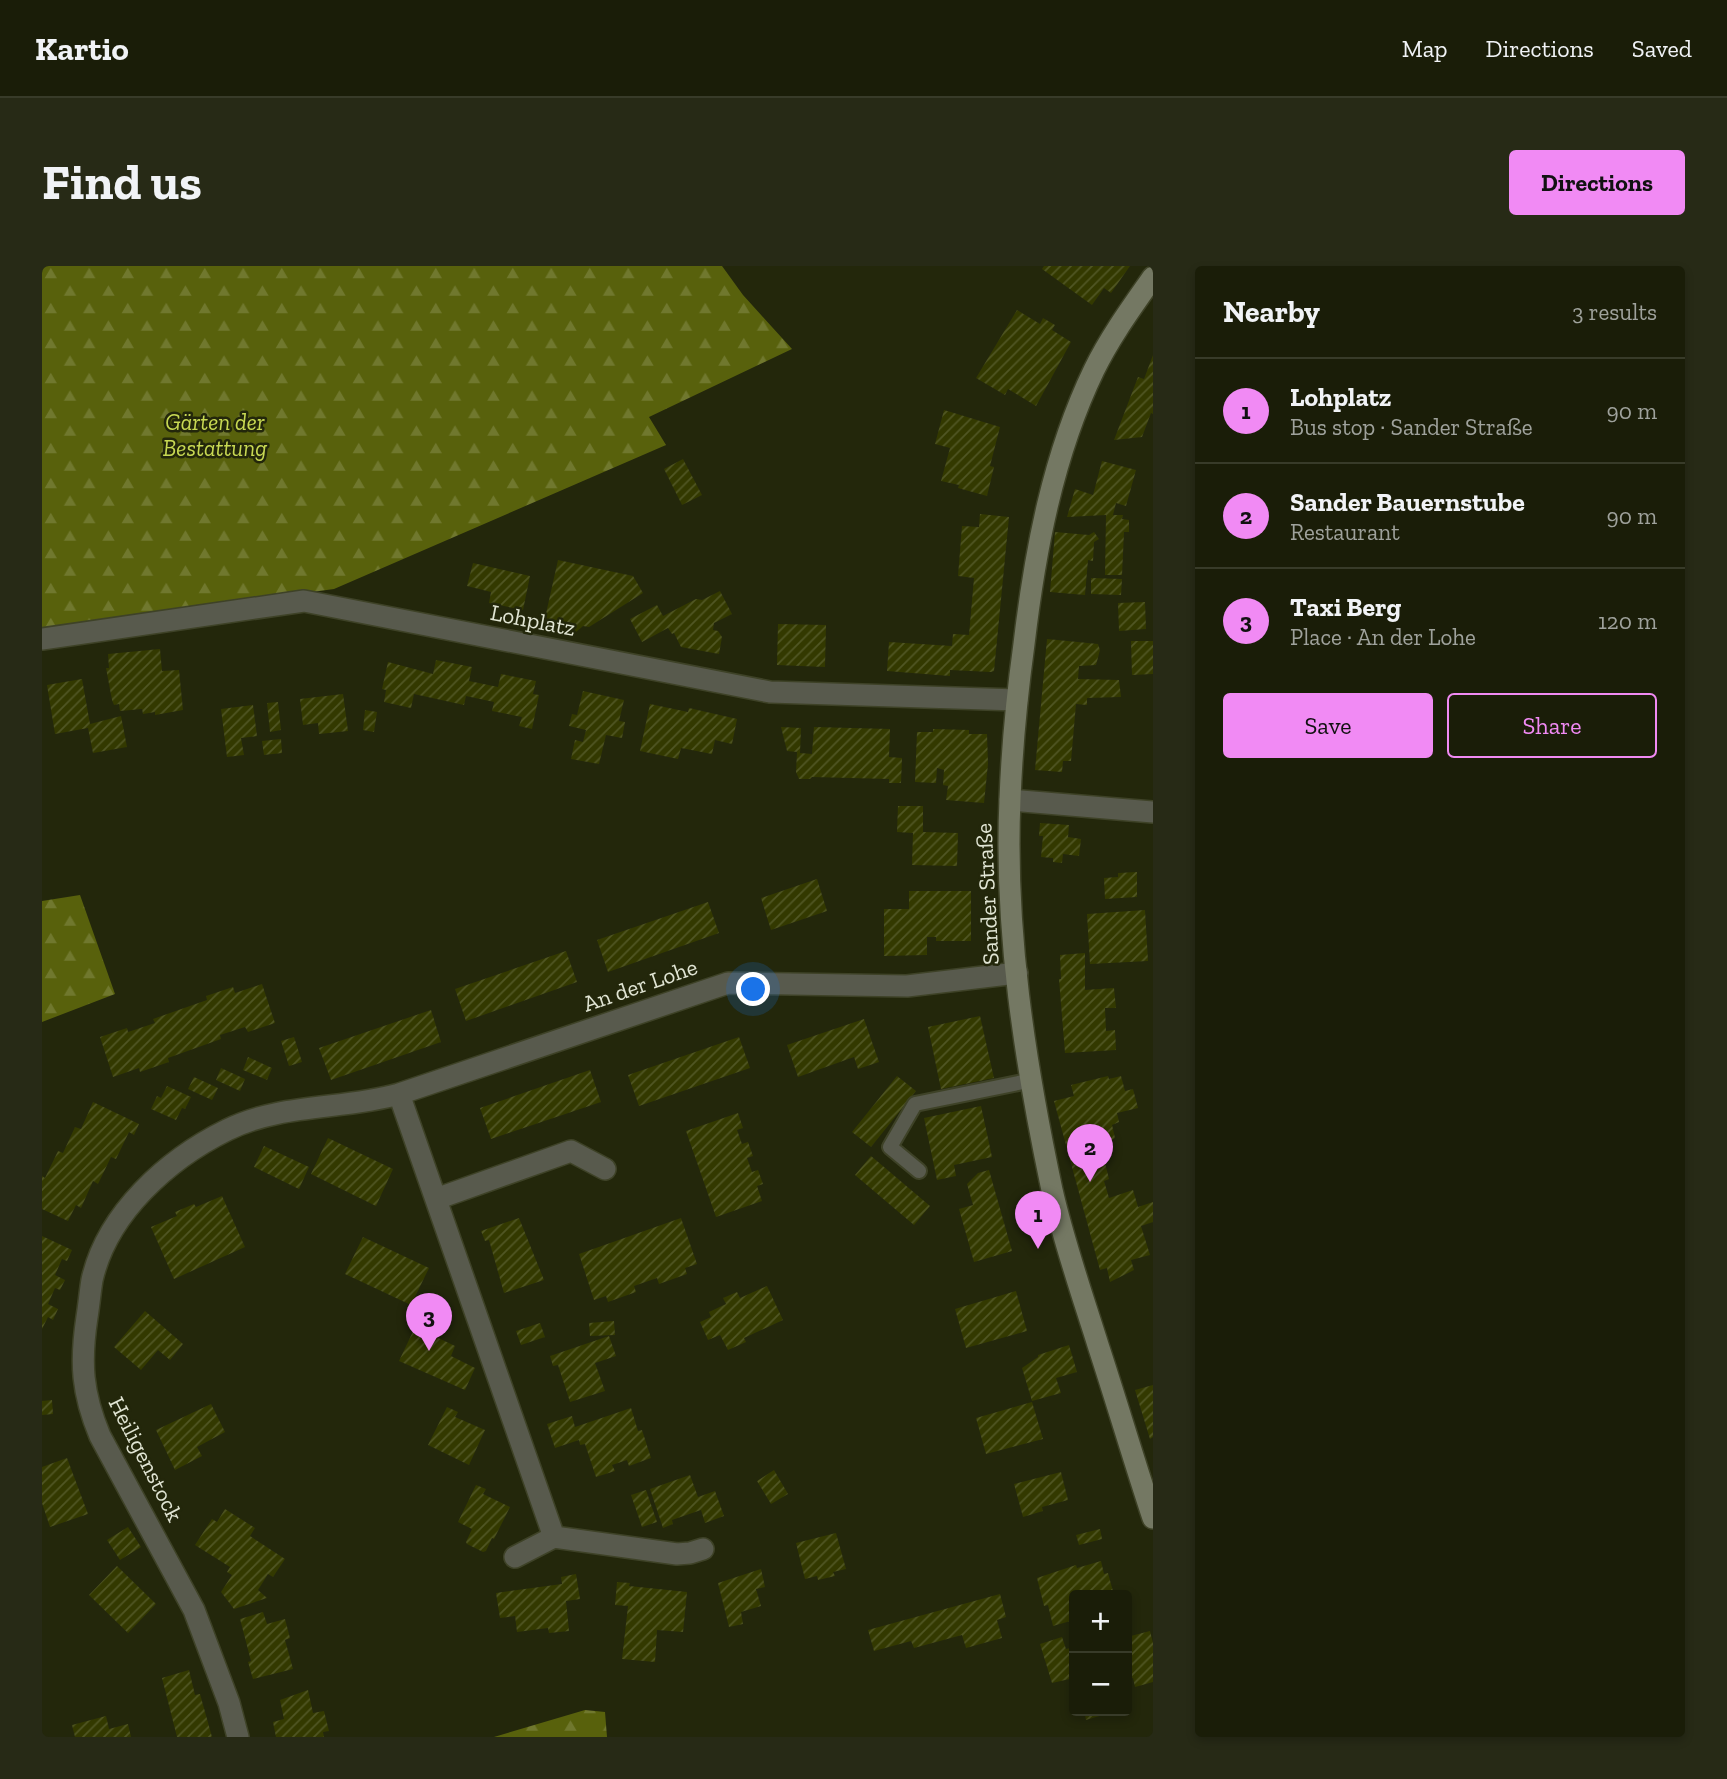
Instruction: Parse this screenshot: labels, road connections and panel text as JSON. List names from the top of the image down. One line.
{"streets":{"main road":["Sander Straße"],"street":["Lohplatz","An der Lohe","Heiligenstock"]},"crossings":[["Lohplatz","Sander Straße"],["Sander Straße","An der Lohe"],["An der Lohe","Heiligenstock"]],"parks":["Gärten der Bestattung"],"page":{"header":"Kartio","nav":["Map","Directions","Saved"],"buttons":["Directions",["Save","Share"]],"title":"Find us","heading":["Nearby","3 results"],"list":[{"mark":"1","name":"Lohplatz","note":"Bus stop · Sander Straße","value":"90 m"},{"mark":"2","name":"Sander Bauernstube","note":"Restaurant","value":"90 m"},{"mark":"3","name":"Taxi Berg","note":"Place · An der Lohe","value":"120 m"}],"pins":["2","1","3"],"map_buttons":["+","−"]}}
